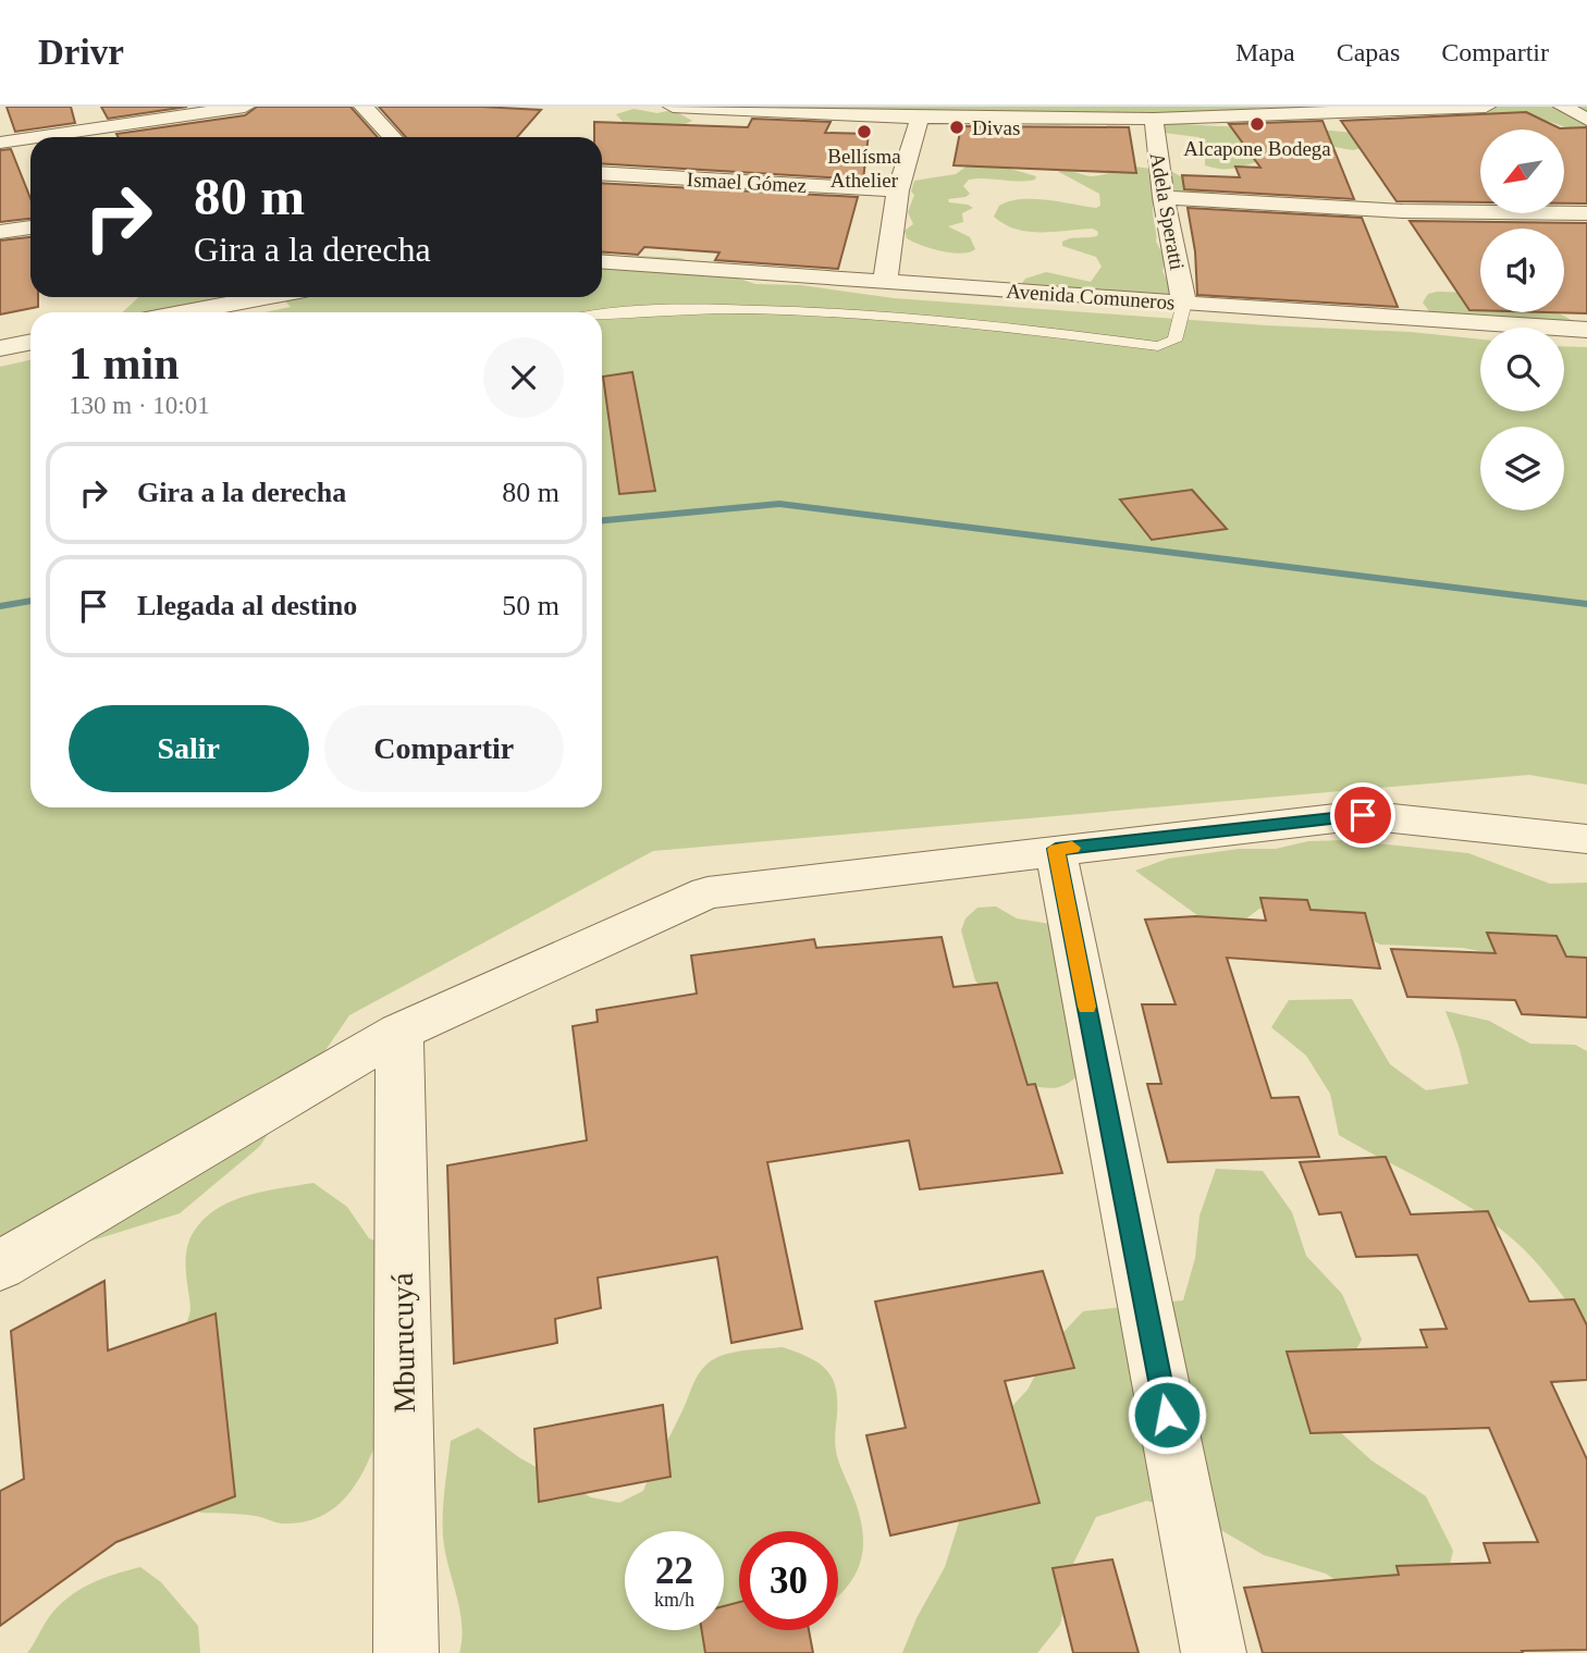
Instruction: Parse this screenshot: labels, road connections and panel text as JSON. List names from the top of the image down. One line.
{"streets":{"street":["Ismael Gómez","Adela Speratti","Avenida Comuneros","Mburucuyá"]},"crossings":[["Adela Speratti","Avenida Comuneros"]],"places":["Alcapone Bodega","Divas","Bellísma Athelier"],"north":"bottom left","page":{"header":"Drivr","nav":["Mapa","Capas","Compartir"],"turn":["80 m","Gira a la derecha"],"heading":["1 min","130 m · 10:01"],"list":[{"name":"Gira a la derecha","value":"80 m"},{"name":"Llegada al destino","value":"50 m"}],"buttons":["Salir","Compartir"],"speed":"22 km/h","limit":"30"}}
